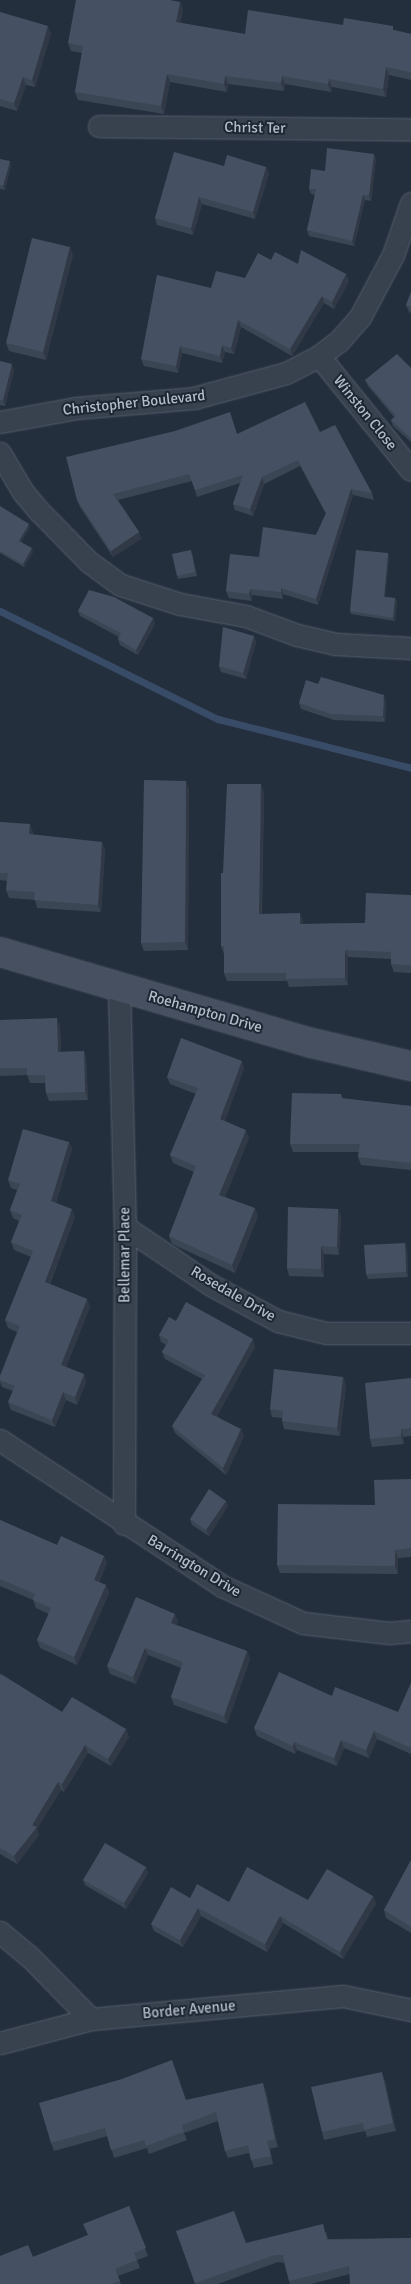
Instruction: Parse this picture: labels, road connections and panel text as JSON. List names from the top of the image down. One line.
{"streets":{"street":["Christ Ter","Christopher Boulevard","Winston Close","Roehampton Drive","Bellemar Place","Rosedale Drive","Barrington Drive","Border Avenue"]},"crossings":[["Christopher Boulevard","Winston Close"],["Roehampton Drive","Bellemar Place"],["Bellemar Place","Rosedale Drive"],["Bellemar Place","Barrington Drive"]]}
